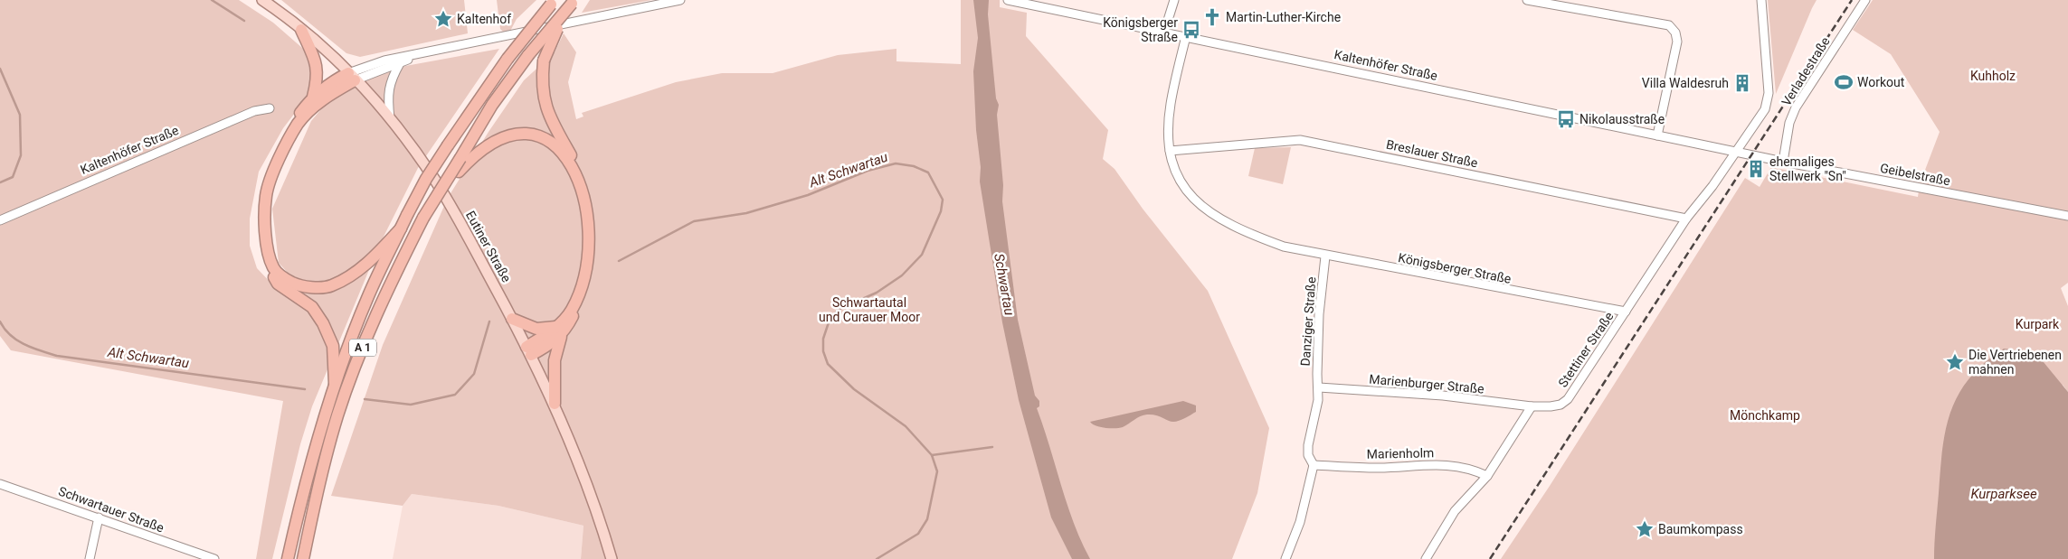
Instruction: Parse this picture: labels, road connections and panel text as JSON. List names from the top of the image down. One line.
{"streets":{"highway":["A 1"],"main road":["Eutiner Straße"],"street":["Kaltenhöfer Straße","Verladestraße","Breslauer Straße","Geibelstraße","Königsberger Straße","Danziger Straße","Stettiner Straße","Marienburger Straße","Marienholm","Schwartauer Straße"]},"crossings":[["Kaltenhöfer Straße","Geibelstraße"],["Kaltenhöfer Straße","Königsberger Straße"],["Kaltenhöfer Straße","Stettiner Straße"],["Verladestraße","Geibelstraße"],["Breslauer Straße","Königsberger Straße"],["Breslauer Straße","Stettiner Straße"],["Königsberger Straße","Danziger Straße"],["Königsberger Straße","Stettiner Straße"],["Danziger Straße","Marienburger Straße"],["Danziger Straße","Marienholm"],["Stettiner Straße","Marienburger Straße"]],"water":["Alt Schwartau","Schwartau","Kurparksee"],"parks":["Kuhholz","Schwartautal und Curauer Moor","Kurpark","Mönchkamp"],"places":{"church":["Martin-Luther-Kirche"],"place":["Kaltenhof","Die Vertriebenen mahnen","Baumkompass"],"bus stop":["Königsberger Straße","Nikolausstraße"],"sports":["Workout"],"building":["Villa Waldesruh","ehemaliges Stellwerk \"Sn\""]}}
